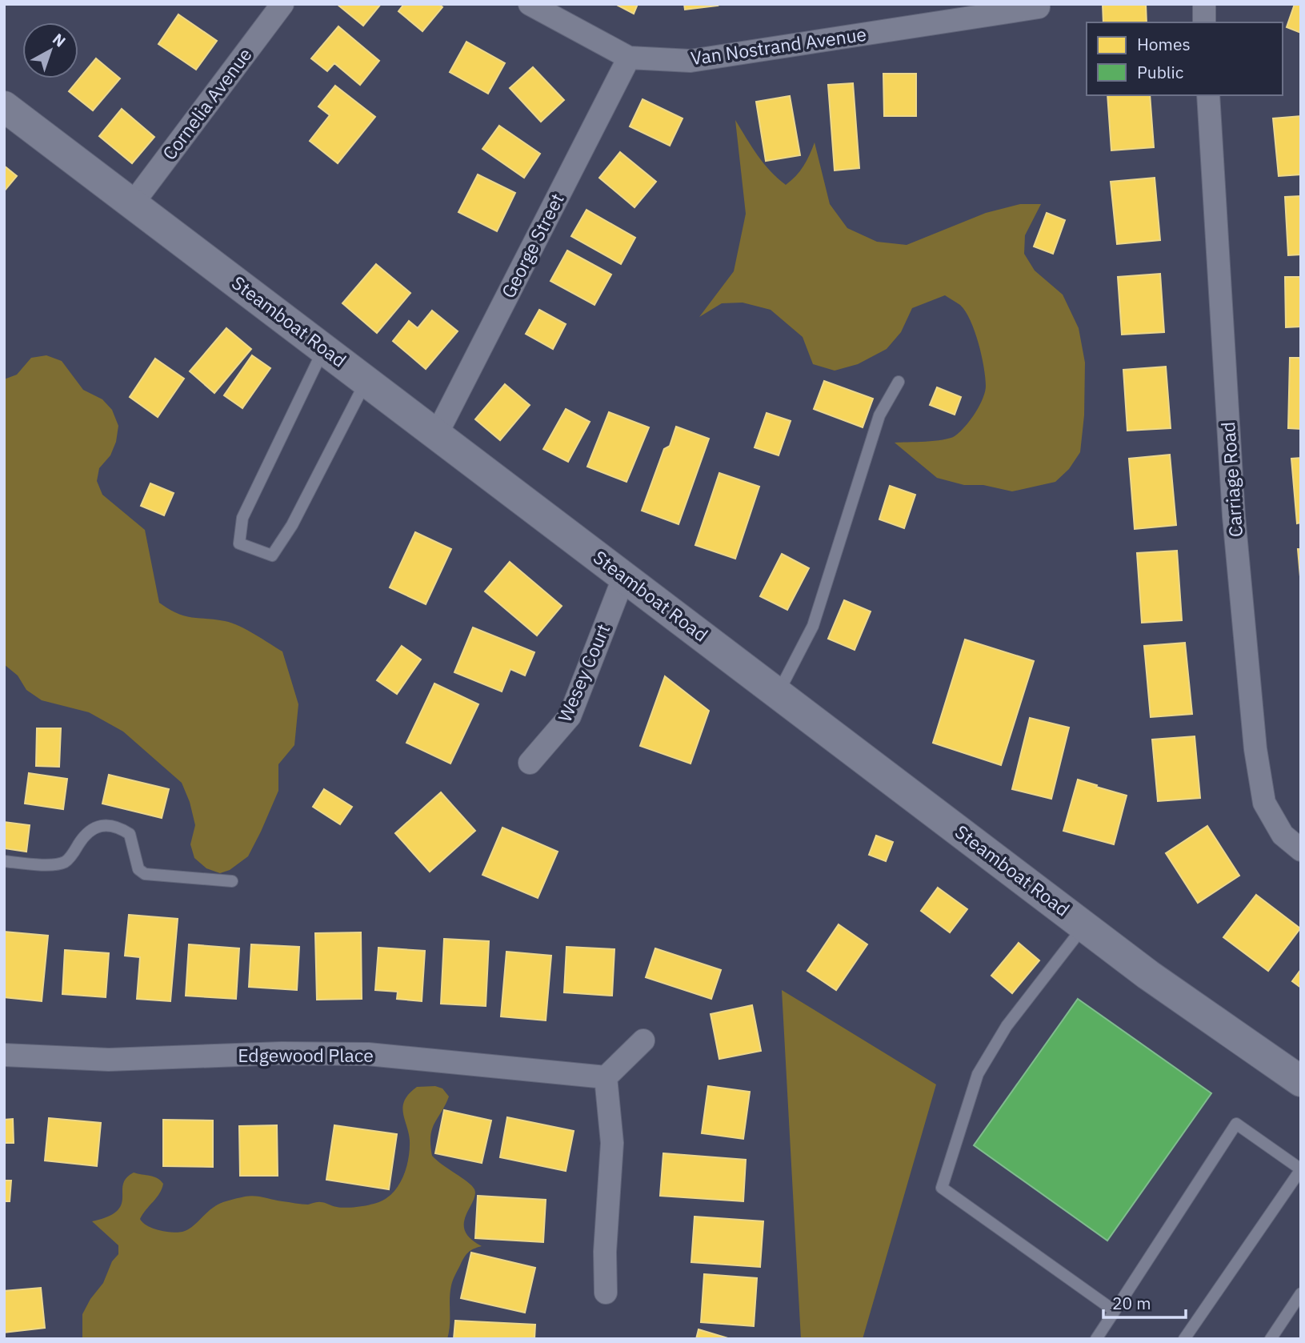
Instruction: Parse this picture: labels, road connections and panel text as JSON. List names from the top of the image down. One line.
{"streets":{"street":["Van Nostrand Avenue","Cornelia Avenue","George Street","Steamboat Road","Carriage Road","Wesey Court","Edgewood Place"]},"crossings":[["Van Nostrand Avenue","George Street"],["Cornelia Avenue","Steamboat Road"],["George Street","Steamboat Road"],["Steamboat Road","Wesey Court"]],"legend":["Homes","Public"],"scale_bar":"20 m","north":"top right"}
